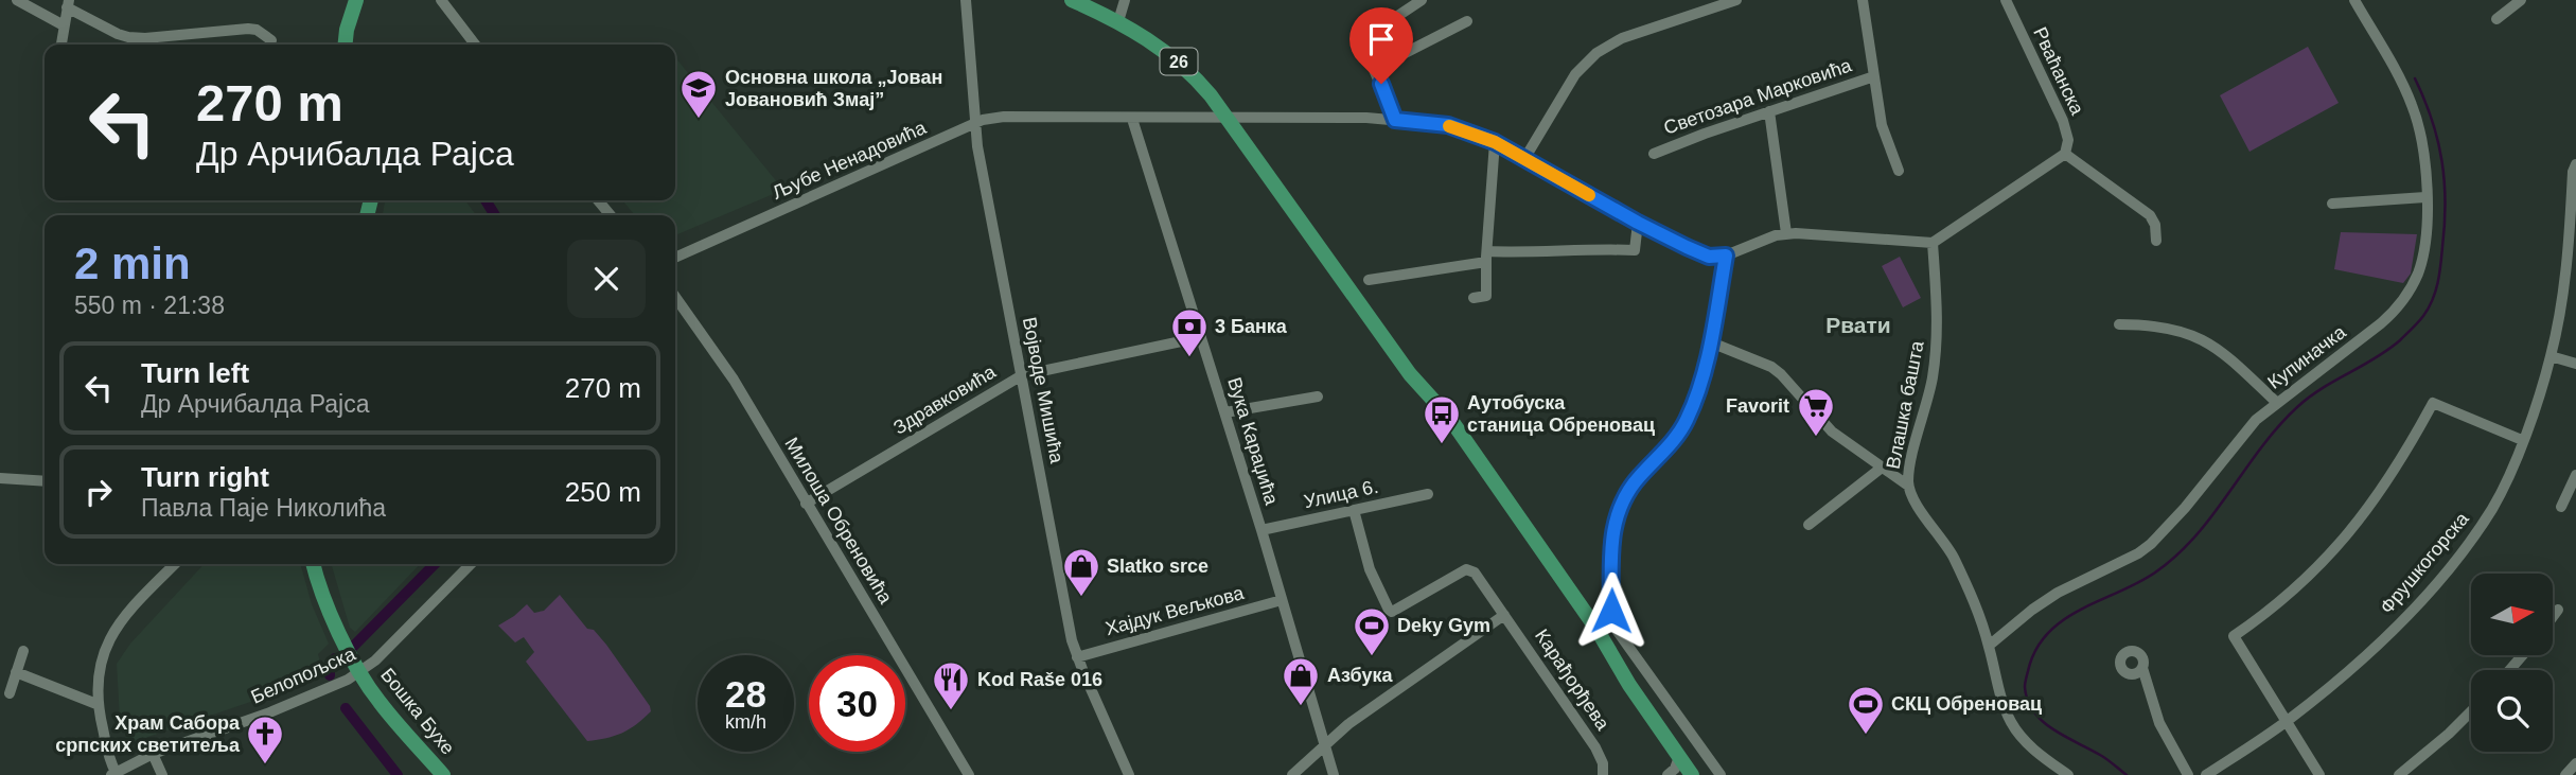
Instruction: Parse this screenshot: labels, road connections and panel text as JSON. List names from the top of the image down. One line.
{"streets":{"main road":["26","Бошка Бухе"],"street":["Рваћанска","Светозара Марковића","Љубе Ненадовића","Купиначка","Војводе Мишића","Здравковића","Влашка башта","Вука Караџића","Улица 6.","Милоша Обреновића","Фрушкогорска","Хајдук Вељкова","Белопољска","Карађорђева"]},"crossings":[["26","Љубе Ненадовића"],["Љубе Ненадовића","Војводе Мишића"],["Љубе Ненадовића","Вука Караџића"],["Војводе Мишића","Здравковића"],["Војводе Мишића","Хајдук Вељкова"],["Здравковића","Вука Караџића"],["Здравковића","Милоша Обреновића"],["Вука Караџића","Улица 6."],["Вука Караџића","Хајдук Вељкова"],["Улица 6.","Карађорђева"],["Белопољска","Бошка Бухе"]],"districts":["Рвати"],"places":{"school or university":["Основна школа „Јован Јовановић Змај”"],"bank":["3 Банка"],"supermarket":["Favorit"],"bus stop":["Аутобуска станица Обреновац"],"shop":["Slatko srce","Азбука"],"sports":["Deky Gym","СКЦ Обреновац"],"restaurant":["Kod Raše 016"],"church":["Храм Сабора српских светитеља"]},"north":"right","page":{"turn":["270 m","Др Арчибалда Рајса"],"heading":["2 min","550 m · 21:38"],"list":[{"name":"Turn left","note":"Др Арчибалда Рајса","value":"270 m"},{"name":"Turn right","note":"Павла Паје Николића","value":"250 m"}],"speed":"28 km/h","limit":"30"}}
